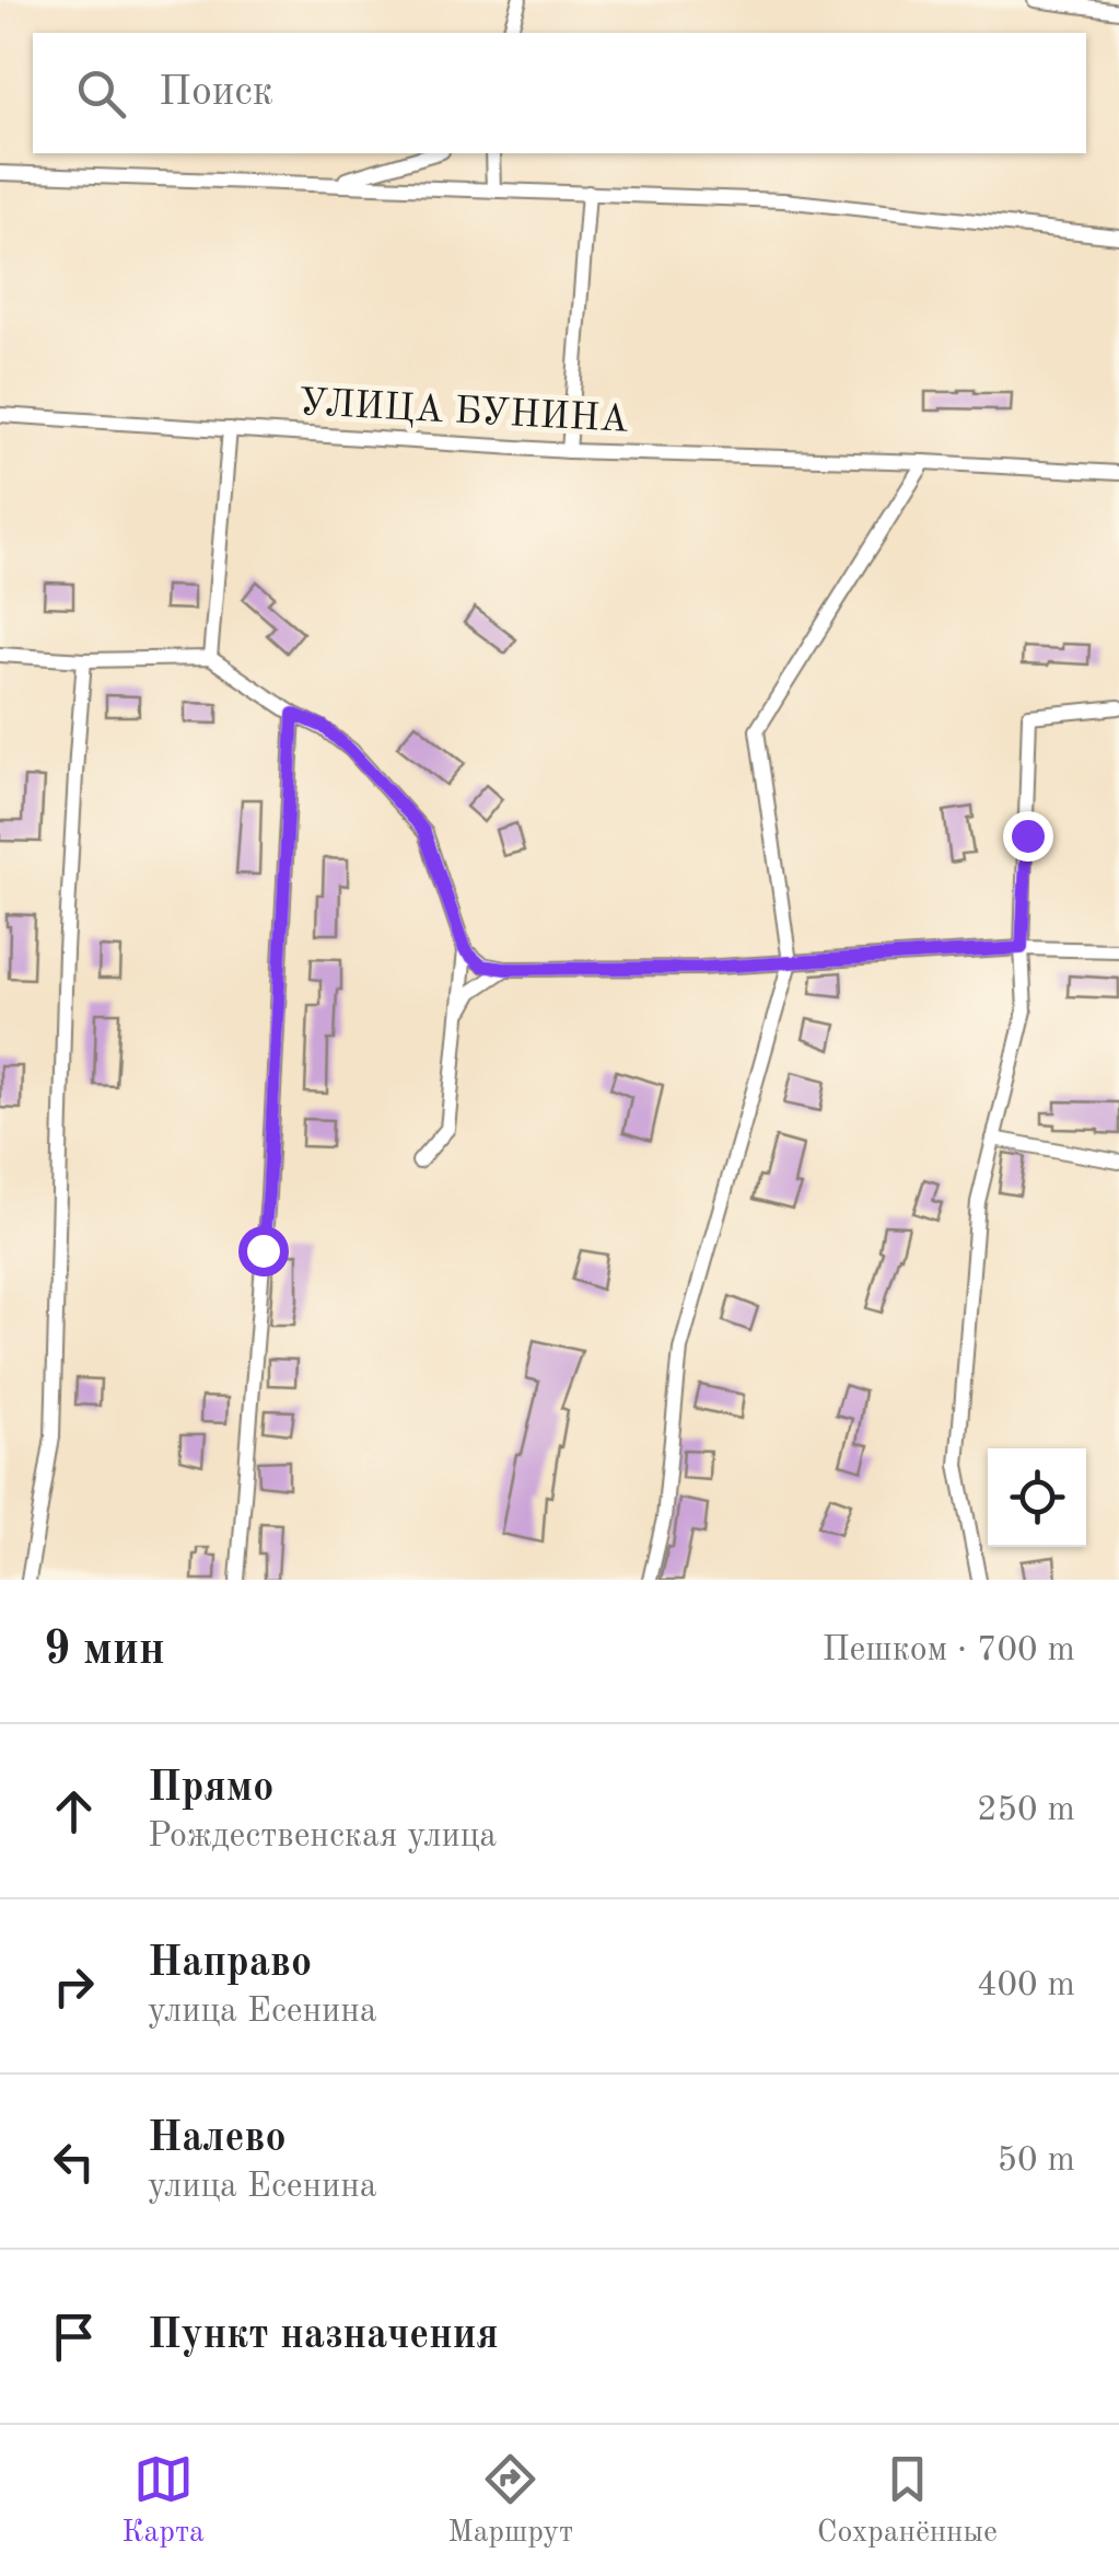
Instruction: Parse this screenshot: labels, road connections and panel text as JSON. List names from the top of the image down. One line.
{"streets":{"street":["УЛИЦА БУНИНА"]},"page":{"search":"Поиск","heading":["9 мин","Пешком · 700 m"],"list":[["Прямо","Рождественская улица","250 m"],["Направо","улица Есенина","400 m"],["Налево","улица Есенина","50 m"],"Пункт назначения"],"nav":["Карта","Маршрут","Сохранённые"]}}
